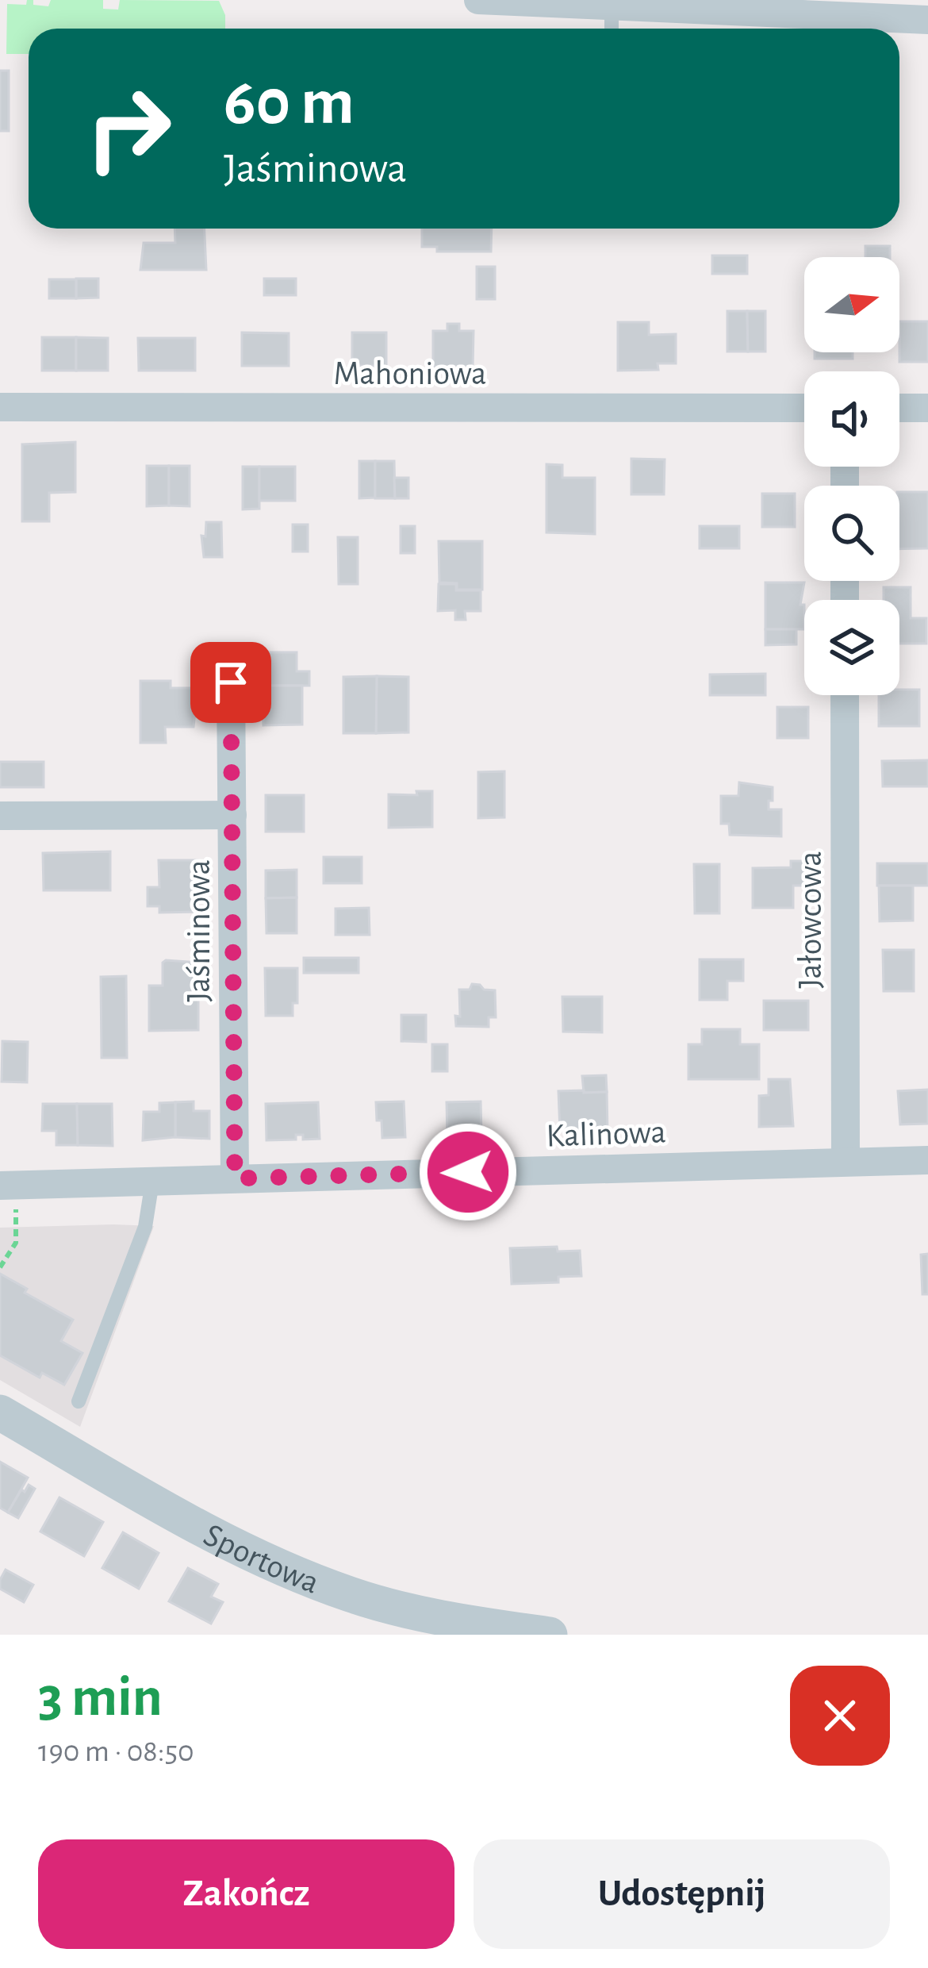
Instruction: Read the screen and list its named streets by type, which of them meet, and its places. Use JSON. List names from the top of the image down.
{
  "streets": {
    "street": [
      "Mahoniowa",
      "Jałowcowa",
      "Jaśminowa",
      "Kalinowa",
      "Sportowa"
    ]
  },
  "crossings": [
    ["Jałowcowa", "Kalinowa"],
    ["Jaśminowa", "Kalinowa"]
  ],
  "north": "right",
  "page": {
    "turn": ["60 m", "Jaśminowa"],
    "heading": ["3 min", "190 m · 08:50"],
    "buttons": ["Zakończ", "Udostępnij"]
  }
}
